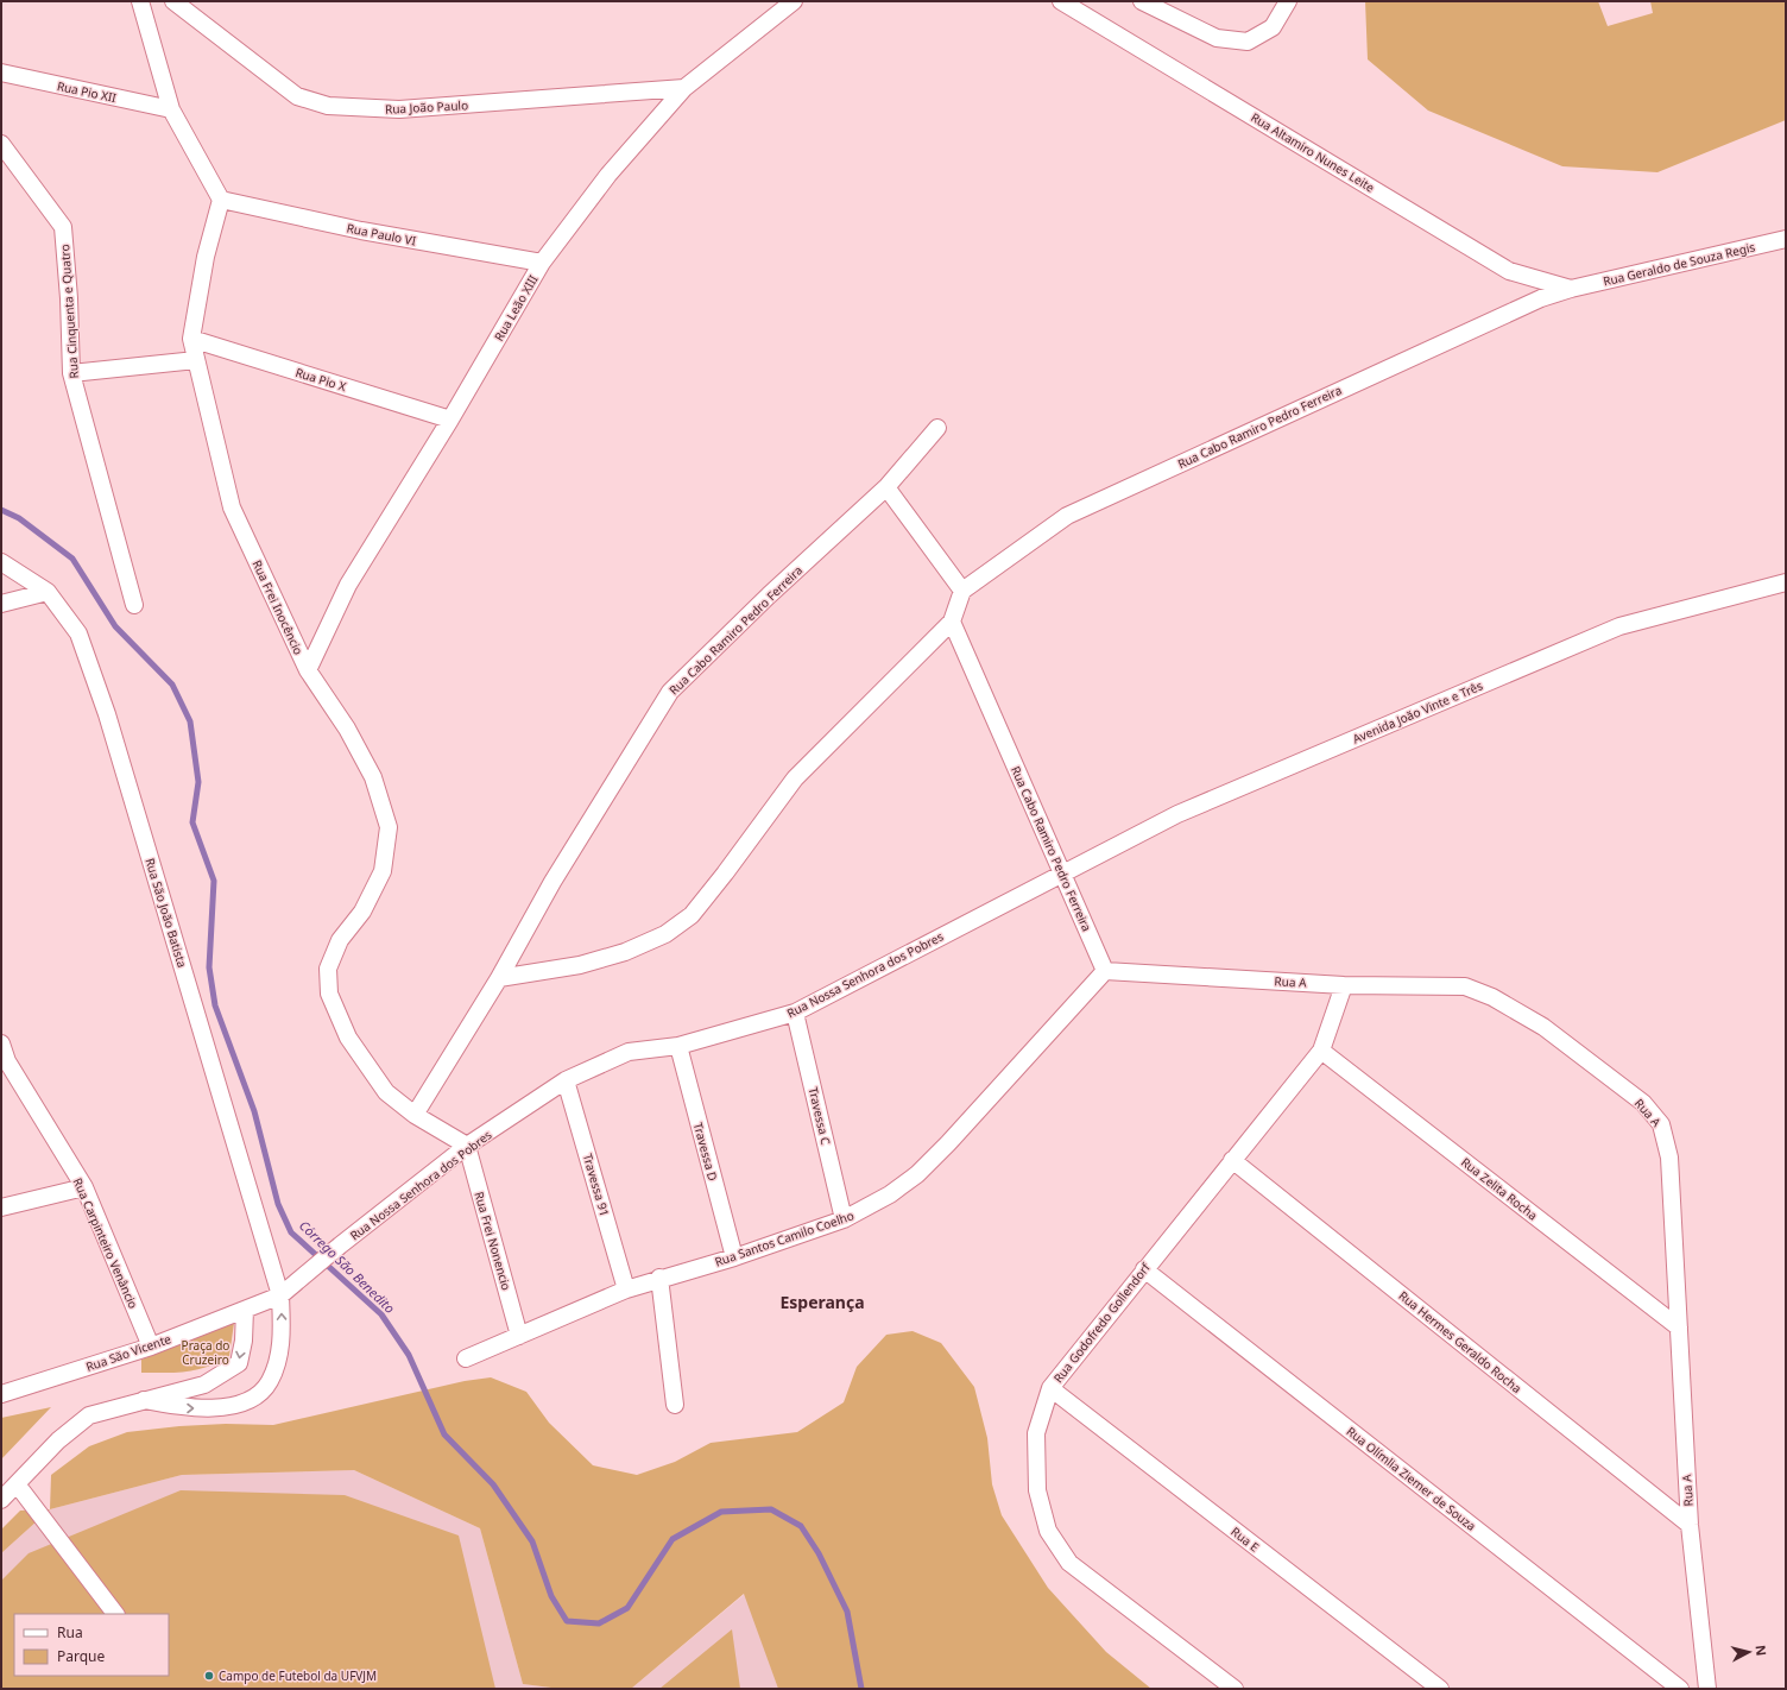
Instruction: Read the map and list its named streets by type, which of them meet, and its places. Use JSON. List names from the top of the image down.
{
  "streets": {
    "street": [
      "Rua Pio XII",
      "Rua João Paulo",
      "Rua Altamiro Nunes Leite",
      "Rua Paulo VI",
      "Rua Geraldo de Souza Regis",
      "Rua Leão XIII",
      "Rua Cinquenta e Quatro",
      "Rua Pio X",
      "Rua Cabo Ramiro Pedro Ferreira",
      "Rua Frei Inocêncio",
      "Avenida João Vinte e Três",
      "Rua São João Batista",
      "Rua Nossa Senhora dos Pobres",
      "Rua A",
      "Travessa C",
      "Travessa D",
      "Travessa 91",
      "Rua Zelita Rocha",
      "Rua Santos Camilo Coelho",
      "Rua Frei Nonencio",
      "Rua Carpinteiro Venâncio",
      "Rua Godofredo Gollendorf",
      "Rua Hermes Geraldo Rocha",
      "Rua São Vicente",
      "Rua Olímlia Ziemer de Souza",
      "Rua E"
    ]
  },
  "crossings": [
    ["Rua João Paulo", "Rua Leão XIII"],
    ["Rua Altamiro Nunes Leite", "Rua Geraldo de Souza Regis"],
    ["Rua Altamiro Nunes Leite", "Rua Cabo Ramiro Pedro Ferreira"],
    ["Rua Paulo VI", "Rua Leão XIII"],
    ["Rua Paulo VI", "Rua Frei Inocêncio"],
    ["Rua Geraldo de Souza Regis", "Rua Cabo Ramiro Pedro Ferreira"],
    ["Rua Leão XIII", "Rua Pio X"],
    ["Rua Leão XIII", "Rua Frei Inocêncio"],
    ["Rua Pio X", "Rua Frei Inocêncio"],
    ["Rua Cabo Ramiro Pedro Ferreira", "Rua Frei Inocêncio"],
    ["Rua Cabo Ramiro Pedro Ferreira", "Avenida João Vinte e Três"],
    ["Rua Cabo Ramiro Pedro Ferreira", "Rua Nossa Senhora dos Pobres"],
    ["Rua Cabo Ramiro Pedro Ferreira", "Rua A"],
    ["Rua Cabo Ramiro Pedro Ferreira", "Rua Santos Camilo Coelho"],
    ["Rua Frei Inocêncio", "Rua Nossa Senhora dos Pobres"],
    ["Rua Frei Inocêncio", "Rua Frei Nonencio"],
    ["Avenida João Vinte e Três", "Rua Nossa Senhora dos Pobres"],
    ["Rua São João Batista", "Rua Nossa Senhora dos Pobres"],
    ["Rua São João Batista", "Rua São Vicente"],
    ["Rua Nossa Senhora dos Pobres", "Travessa C"],
    ["Rua Nossa Senhora dos Pobres", "Travessa D"],
    ["Rua Nossa Senhora dos Pobres", "Travessa 91"],
    ["Rua Nossa Senhora dos Pobres", "Rua Frei Nonencio"],
    ["Rua Nossa Senhora dos Pobres", "Rua São Vicente"],
    ["Rua A", "Rua Zelita Rocha"],
    ["Rua A", "Rua Santos Camilo Coelho"],
    ["Rua A", "Rua Godofredo Gollendorf"],
    ["Rua A", "Rua Hermes Geraldo Rocha"],
    ["Travessa C", "Rua Santos Camilo Coelho"],
    ["Travessa D", "Rua Santos Camilo Coelho"],
    ["Travessa 91", "Rua Santos Camilo Coelho"],
    ["Rua Zelita Rocha", "Rua Godofredo Gollendorf"],
    ["Rua Santos Camilo Coelho", "Rua Frei Nonencio"],
    ["Rua Carpinteiro Venâncio", "Rua São Vicente"],
    ["Rua Godofredo Gollendorf", "Rua Hermes Geraldo Rocha"],
    ["Rua Godofredo Gollendorf", "Rua Olímlia Ziemer de Souza"],
    ["Rua Godofredo Gollendorf", "Rua E"]
  ],
  "districts": ["Esperança"],
  "water": ["Córrego São Benedito"],
  "parks": ["Praça do Cruzeiro"],
  "places": ["Campo de Futebol da UFVJM"],
  "legend": ["Rua", "Parque"],
  "north": "right"
}
